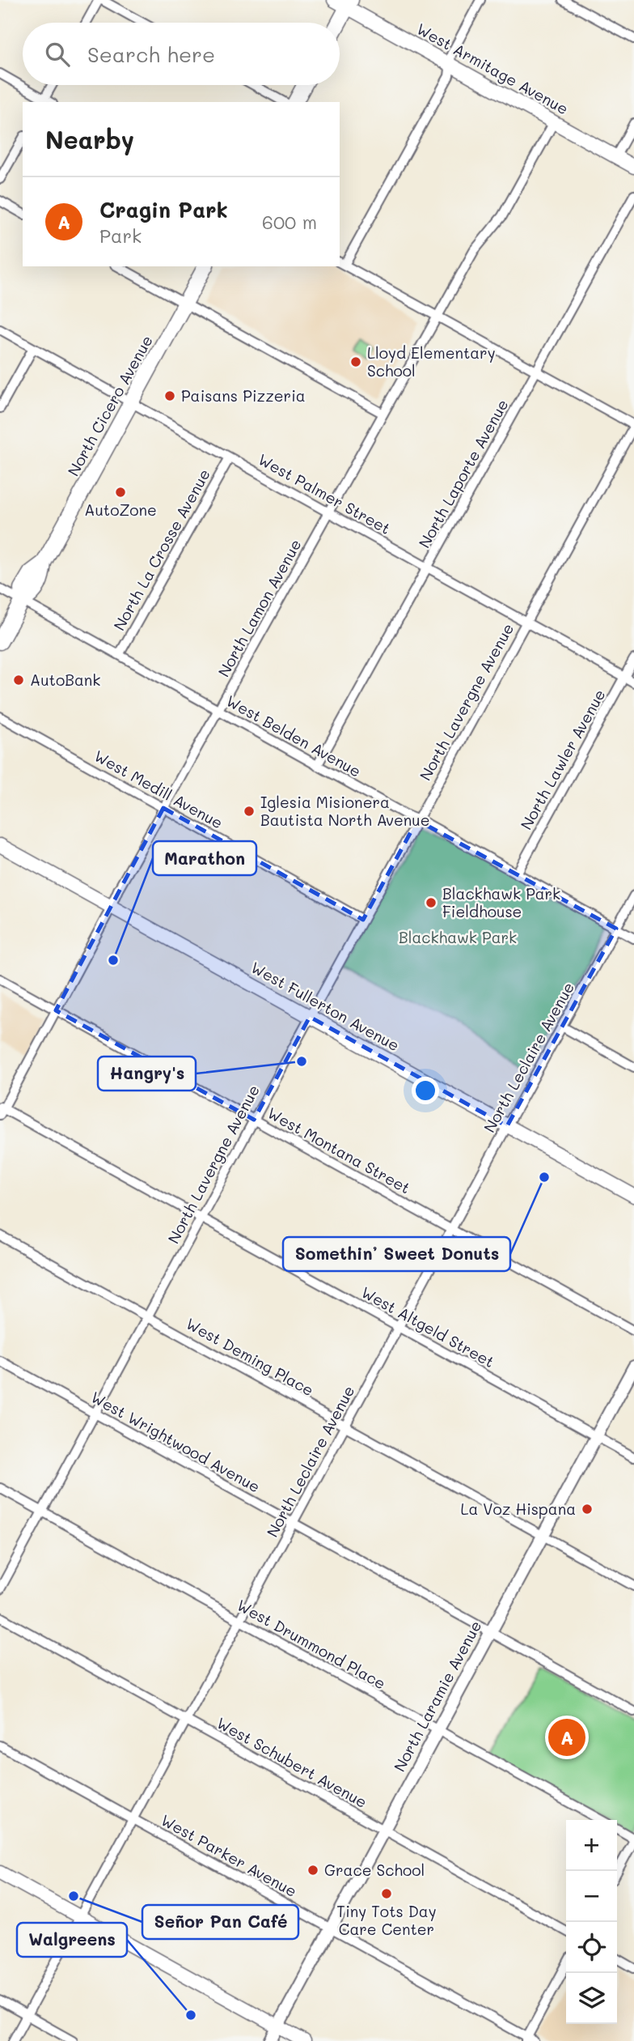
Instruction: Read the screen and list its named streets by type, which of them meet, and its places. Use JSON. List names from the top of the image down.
{
  "streets": {
    "main road": ["West Armitage Avenue", "North Cicero Avenue", "West Fullerton Avenue"],
    "street": [
      "North Laporte Avenue",
      "West Palmer Street",
      "North La Crosse Avenue",
      "North Lamon Avenue",
      "North Lavergne Avenue",
      "West Belden Avenue",
      "North Lawler Avenue",
      "West Medill Avenue",
      "North Leclaire Avenue",
      "West Montana Street",
      "West Altgeld Street",
      "West Deming Place",
      "West Wrightwood Avenue",
      "West Drummond Place",
      "North Laramie Avenue",
      "West Schubert Avenue",
      "West Parker Avenue"
    ]
  },
  "crossings": [
    ["West Armitage Avenue", "North Lamon Avenue"],
    ["North Cicero Avenue", "West Palmer Street"],
    ["North Cicero Avenue", "West Belden Avenue"],
    ["North Laporte Avenue", "West Palmer Street"],
    ["North Laporte Avenue", "West Belden Avenue"],
    ["West Palmer Street", "North La Crosse Avenue"],
    ["West Palmer Street", "North Lamon Avenue"],
    ["West Palmer Street", "North Lavergne Avenue"],
    ["West Palmer Street", "North Lawler Avenue"],
    ["North La Crosse Avenue", "West Belden Avenue"],
    ["North Lamon Avenue", "West Belden Avenue"],
    ["North Lamon Avenue", "West Medill Avenue"],
    ["North Lamon Avenue", "West Fullerton Avenue"],
    ["North Lamon Avenue", "West Montana Street"],
    ["North Lamon Avenue", "West Altgeld Street"],
    ["North Lavergne Avenue", "West Belden Avenue"],
    ["North Lavergne Avenue", "West Medill Avenue"],
    ["North Lavergne Avenue", "West Fullerton Avenue"],
    ["North Lavergne Avenue", "West Montana Street"],
    ["North Lavergne Avenue", "West Altgeld Street"],
    ["North Lavergne Avenue", "West Deming Place"],
    ["North Lavergne Avenue", "West Wrightwood Avenue"],
    ["North Lavergne Avenue", "West Drummond Place"],
    ["West Belden Avenue", "North Lawler Avenue"],
    ["West Belden Avenue", "North Leclaire Avenue"],
    ["West Fullerton Avenue", "North Leclaire Avenue"],
    ["North Leclaire Avenue", "West Montana Street"],
    ["North Leclaire Avenue", "West Altgeld Street"],
    ["North Leclaire Avenue", "West Deming Place"],
    ["North Leclaire Avenue", "West Wrightwood Avenue"],
    ["North Leclaire Avenue", "West Drummond Place"],
    ["North Leclaire Avenue", "West Schubert Avenue"],
    ["North Leclaire Avenue", "West Parker Avenue"],
    ["West Altgeld Street", "North Laramie Avenue"],
    ["West Deming Place", "North Laramie Avenue"],
    ["West Wrightwood Avenue", "North Laramie Avenue"],
    ["West Drummond Place", "North Laramie Avenue"],
    ["North Laramie Avenue", "West Schubert Avenue"],
    ["North Laramie Avenue", "West Parker Avenue"]
  ],
  "parks": ["Blackhawk Park"],
  "places": [
    "Lloyd Elementary School",
    "Paisans Pizzeria",
    "AutoZone",
    "AutoBank",
    "Iglesia Misionera Bautista North Avenue",
    "Blackhawk Park Fieldhouse",
    "Marathon",
    "Hangry's",
    "Somethin’ Sweet Donuts",
    "La Voz Hispana",
    "Grace School",
    "Tiny Tots Day Care Center",
    "Señor Pan Café",
    "Walgreens"
  ],
  "page": {
    "search": "Search here",
    "heading": "Nearby",
    "list": [
      {
        "mark": "A",
        "name": "Cragin Park",
        "note": "Park",
        "value": "600 m"
      }
    ],
    "pins": "A",
    "map_buttons": ["+", "−"]
  }
}
